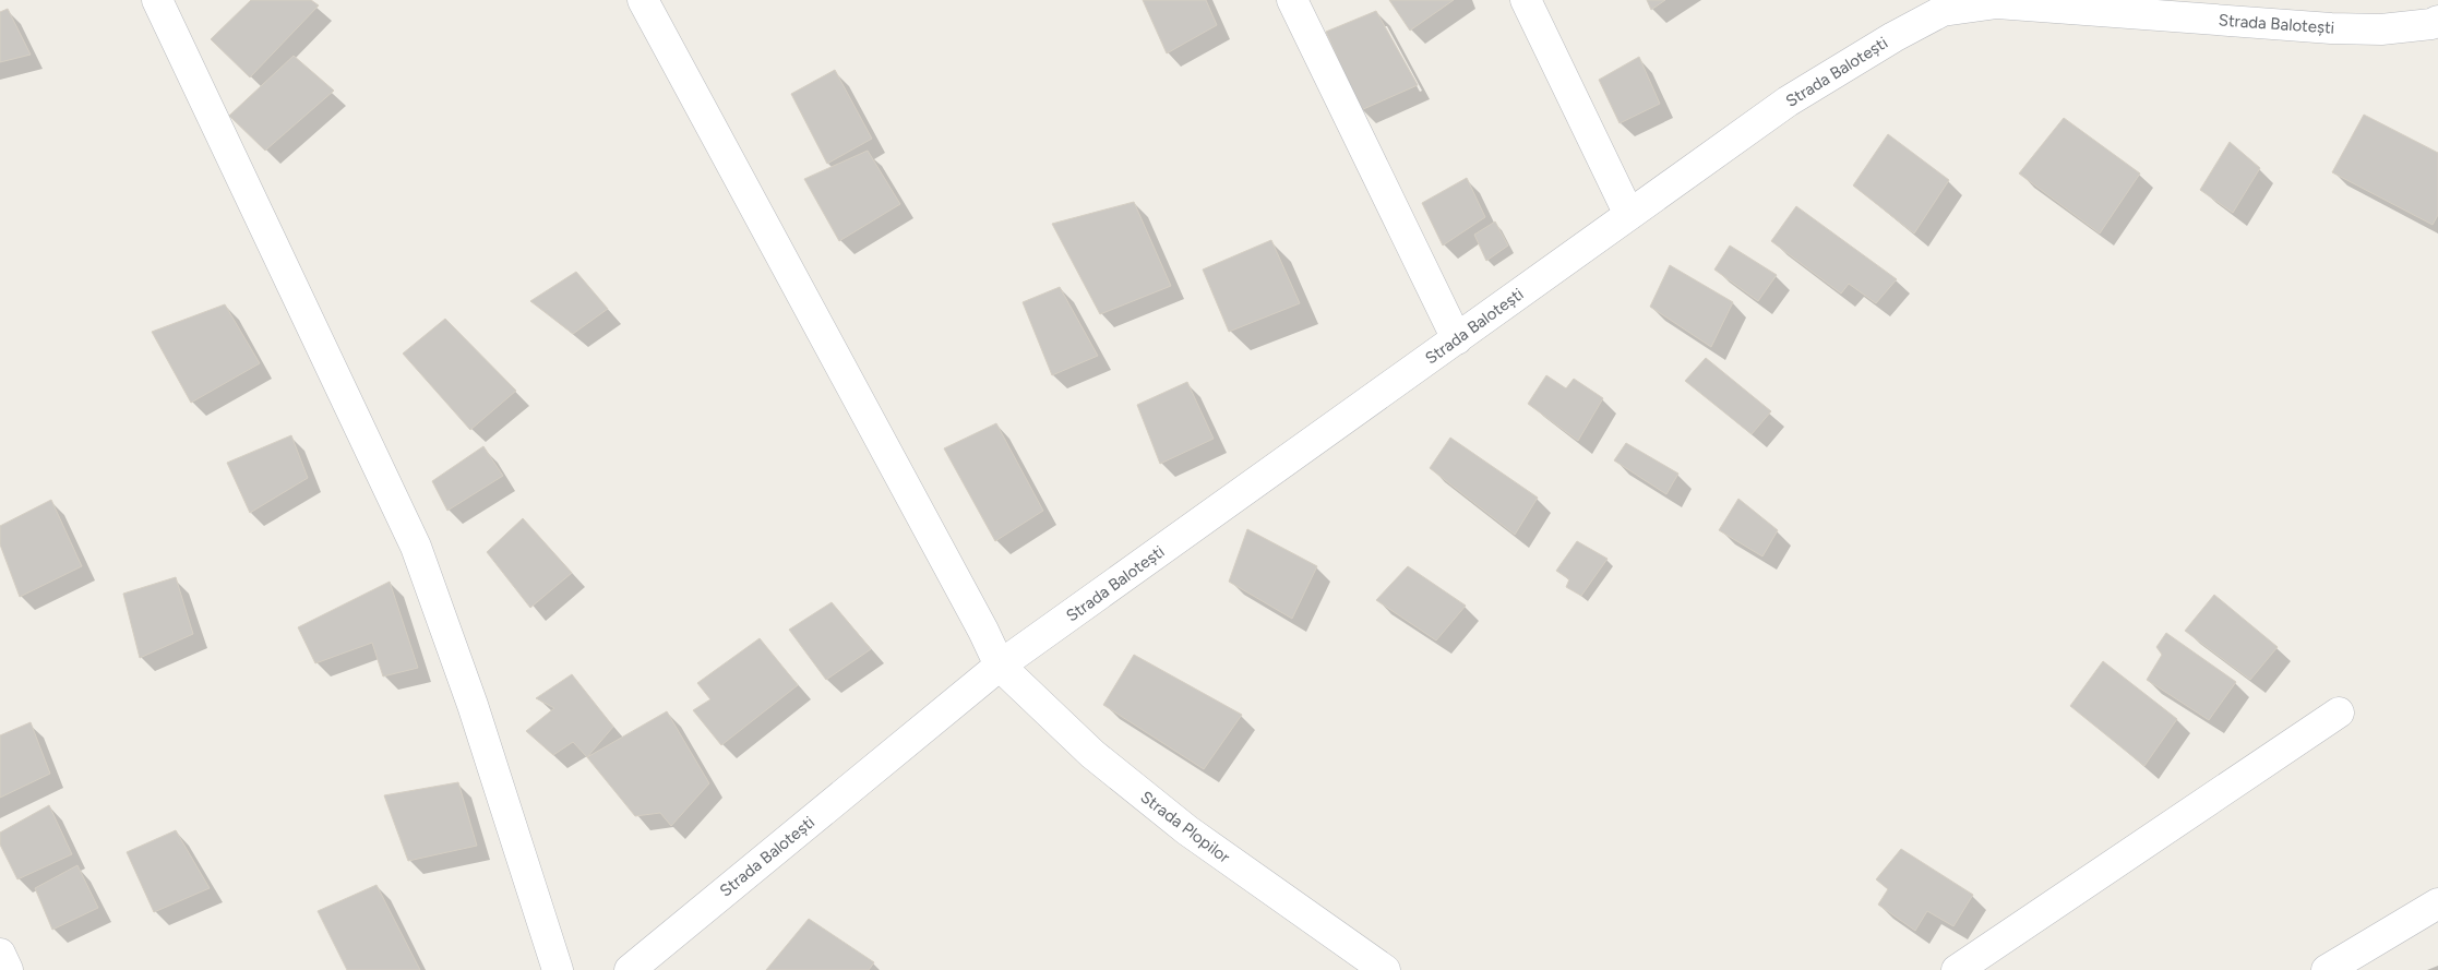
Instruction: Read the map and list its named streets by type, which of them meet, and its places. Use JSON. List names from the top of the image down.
{
  "streets": {
    "street": ["Strada Balotești", "Strada Plopilor"]
  },
  "crossings": [
    ["Strada Balotești", "Strada Plopilor"]
  ]
}
